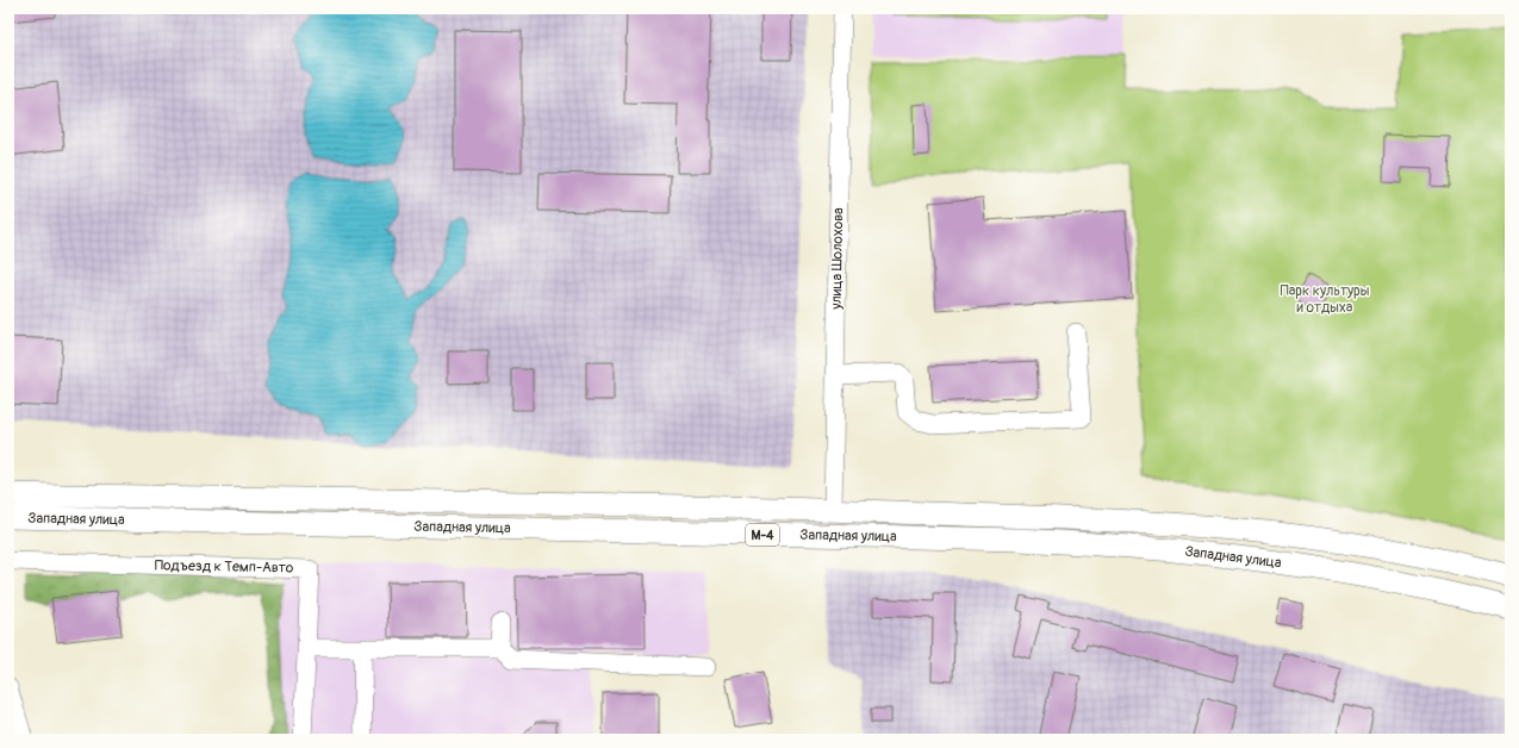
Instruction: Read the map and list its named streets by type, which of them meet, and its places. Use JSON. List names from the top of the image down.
{
  "streets": {
    "main road": ["Западная улица", "М-4"],
    "street": ["улица Шолохова", "Подъезд к Темп-Авто"]
  },
  "crossings": [
    ["улица Шолохова", "Западная улица"]
  ],
  "parks": ["Парк культуры и отдыха"]
}
